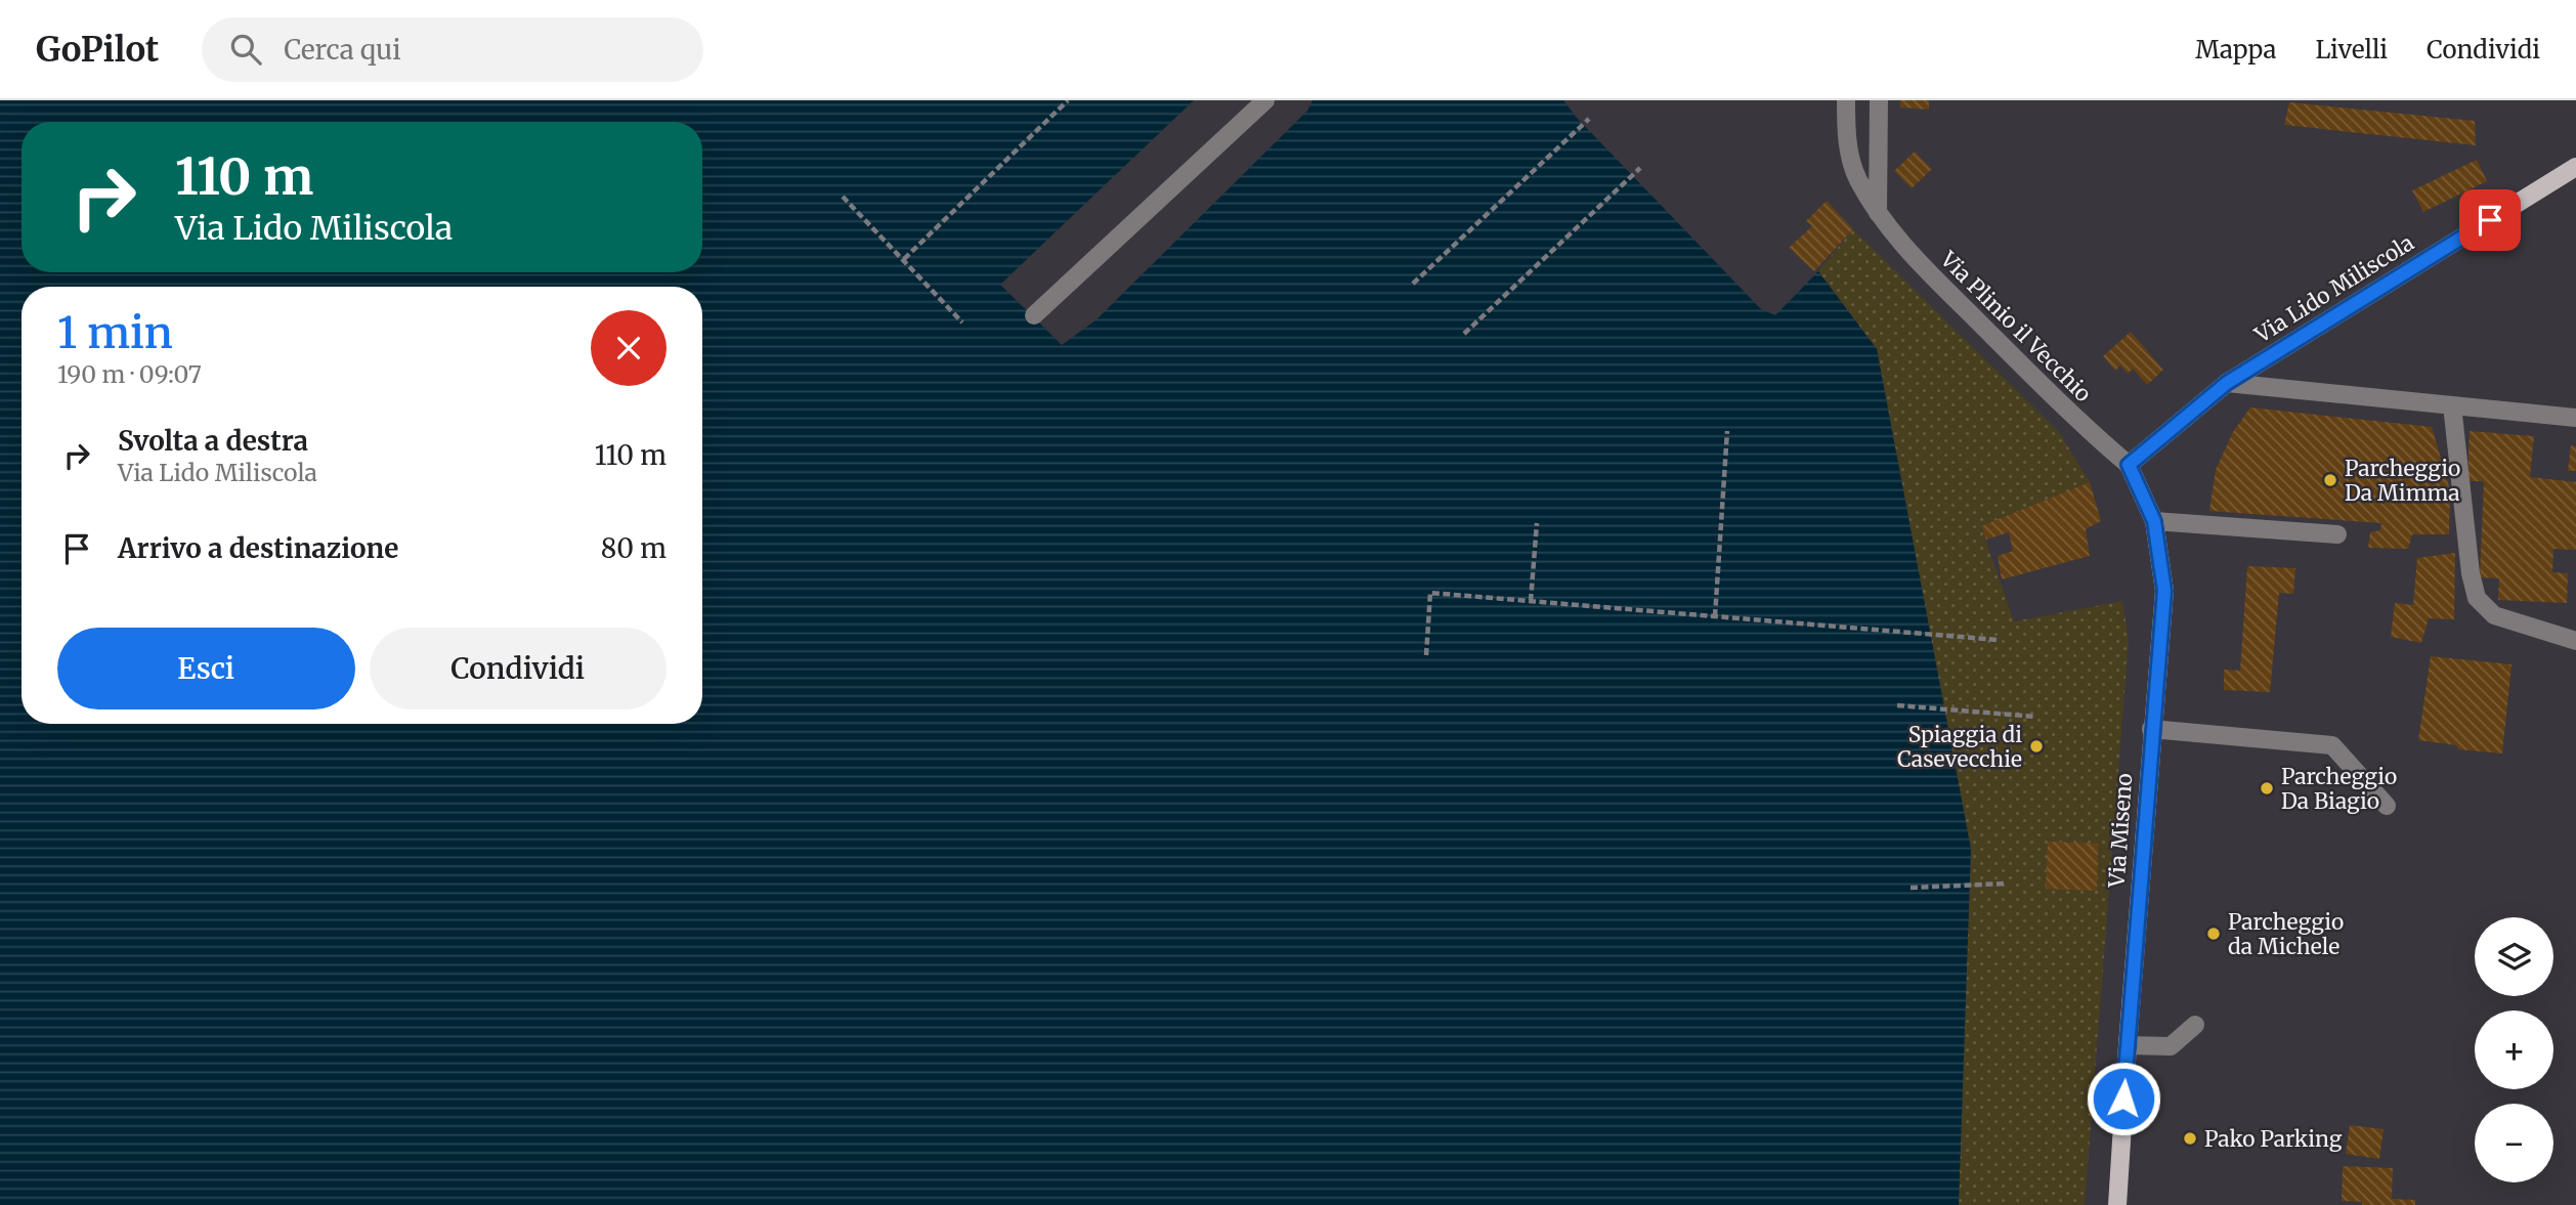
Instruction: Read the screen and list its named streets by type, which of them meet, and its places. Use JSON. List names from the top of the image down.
{
  "streets": {
    "main road": ["Via Lido Miliscola", "Via Miseno"],
    "street": ["Via Plinio il Vecchio"]
  },
  "crossings": [
    ["Via Lido Miliscola", "Via Plinio il Vecchio"],
    ["Via Lido Miliscola", "Via Miseno"],
    ["Via Plinio il Vecchio", "Via Miseno"]
  ],
  "places": [
    "Parcheggio Da Mimma",
    "Spiaggia di Casevecchie",
    "Parcheggio Da Biagio",
    "Parcheggio da Michele",
    "Pako Parking"
  ],
  "page": {
    "header": "GoPilot",
    "search": "Cerca qui",
    "nav": ["Mappa", "Livelli", "Condividi"],
    "turn": ["110 m", "Via Lido Miliscola"],
    "heading": ["1 min", "190 m · 09:07"],
    "list": [
      {
        "name": "Svolta a destra",
        "note": "Via Lido Miliscola",
        "value": "110 m"
      },
      {
        "name": "Arrivo a destinazione",
        "value": "80 m"
      }
    ],
    "buttons": ["Esci", "Condividi"],
    "map_buttons": ["+", "−"]
  }
}
